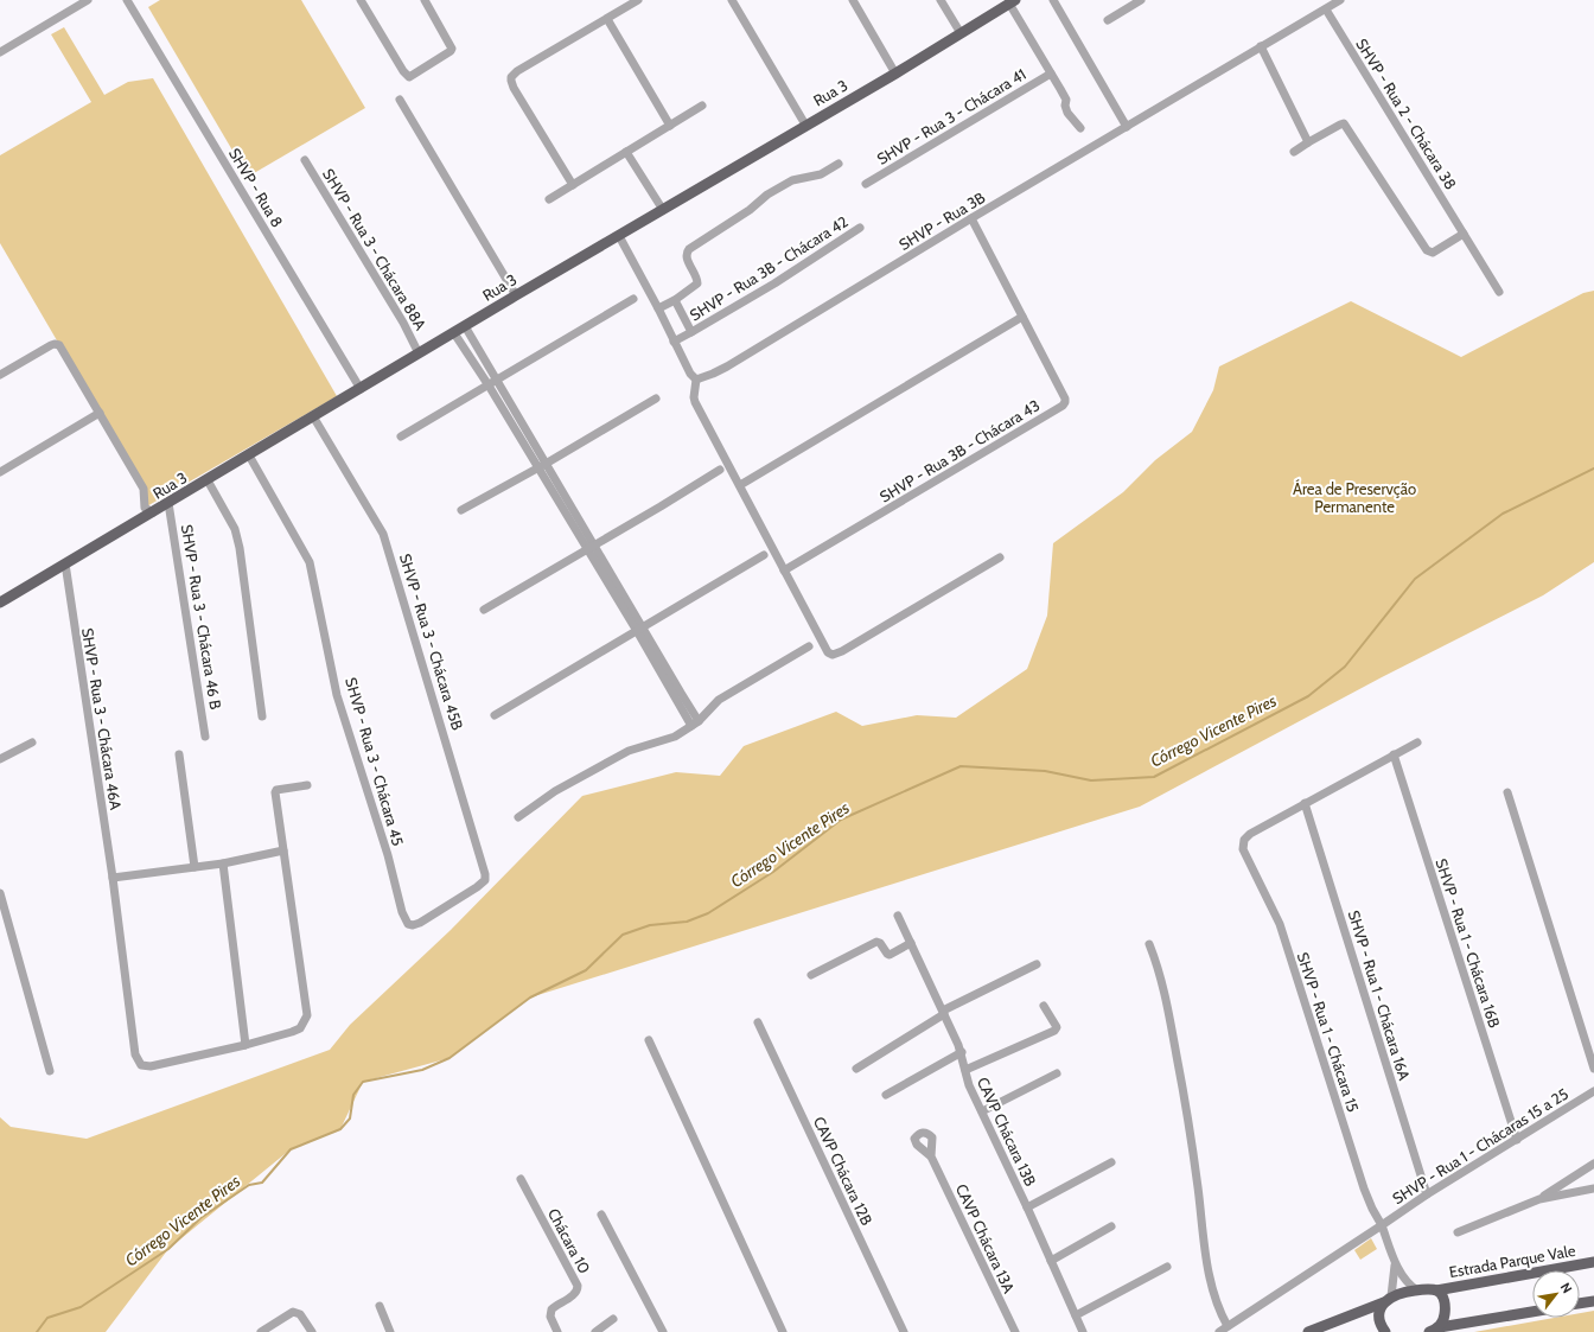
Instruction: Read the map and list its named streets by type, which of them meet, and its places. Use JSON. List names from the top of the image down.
{
  "streets": {
    "main road": ["Rua 3", "Estrada Parque Vale"],
    "street": [
      "SHVP - Rua 2 - Chácara 38",
      "SHVP - Rua 3 - Chácara 41",
      "SHVP - Rua 8",
      "SHVP - Rua 3B",
      "SHVP - Rua 3 - Chácara 88A",
      "SHVP - Rua 3B - Chácara 42",
      "SHVP - Rua 3B - Chácara 43",
      "SHVP - Rua 3 - Chácara 46 B",
      "SHVP - Rua 3 - Chácara 45B",
      "SHVP - Rua 3 - Chácara 46A",
      "SHVP - Rua 3 - Chácara 45",
      "SHVP - Rua 1 - Chácara 16B",
      "SHVP - Rua 1 - Chácara 16A",
      "SHVP - Rua 1 - Chácara 15",
      "CAVP Chácara 13B",
      "SHVP - Rua 1 - Chácaras 15 a 25",
      "CAVP Chácara 12B",
      "CAVP Chácara 13A",
      "Chácara 10"
    ]
  },
  "crossings": [
    ["Rua 3", "SHVP - Rua 3 - Chácara 41"],
    ["Rua 3", "SHVP - Rua 8"],
    ["Rua 3", "SHVP - Rua 3 - Chácara 88A"],
    ["Rua 3", "SHVP - Rua 3 - Chácara 46 B"],
    ["Rua 3", "SHVP - Rua 3 - Chácara 45B"],
    ["Rua 3", "SHVP - Rua 3 - Chácara 46A"],
    ["Rua 3", "SHVP - Rua 3 - Chácara 45"],
    ["SHVP - Rua 2 - Chácara 38", "SHVP - Rua 3B"],
    ["SHVP - Rua 3B", "SHVP - Rua 3B - Chácara 43"],
    ["SHVP - Rua 3 - Chácara 45B", "SHVP - Rua 3 - Chácara 45"],
    ["SHVP - Rua 1 - Chácara 16B", "SHVP - Rua 1 - Chácaras 15 a 25"],
    ["SHVP - Rua 1 - Chácara 16A", "SHVP - Rua 1 - Chácara 15"],
    ["SHVP - Rua 1 - Chácara 16A", "SHVP - Rua 1 - Chácaras 15 a 25"],
    ["SHVP - Rua 1 - Chácara 15", "SHVP - Rua 1 - Chácaras 15 a 25"]
  ],
  "water": ["Córrego Vicente Pires"],
  "parks": ["Área de Preservção Permanente"],
  "north": "top right"
}
